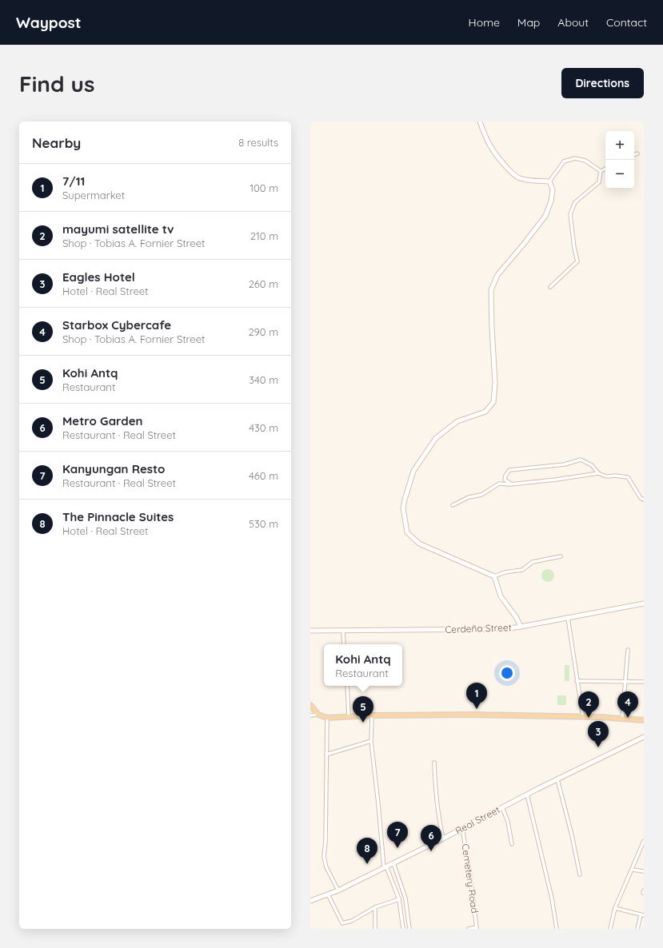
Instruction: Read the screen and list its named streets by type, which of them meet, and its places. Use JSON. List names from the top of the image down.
{
  "streets": {
    "main road": ["Cerdeña Street", "Real Street"],
    "street": ["Cemetery Road"]
  },
  "crossings": [
    ["Real Street", "Cemetery Road"]
  ],
  "page": {
    "header": "Waypost",
    "nav": [
      "Home",
      "Map",
      "About",
      "Contact"
    ],
    "buttons": "Directions",
    "title": "Find us",
    "heading": ["Nearby", "8 results"],
    "map_buttons": ["+", "−"],
    "list": [
      {
        "mark": "1",
        "name": "7/11",
        "note": "Supermarket",
        "value": "100 m"
      },
      {
        "mark": "2",
        "name": "mayumi satellite tv",
        "note": "Shop · Tobias A. Fornier Street",
        "value": "210 m"
      },
      {
        "mark": "3",
        "name": "Eagles Hotel",
        "note": "Hotel · Real Street",
        "value": "260 m"
      },
      {
        "mark": "4",
        "name": "Starbox Cybercafe",
        "note": "Shop · Tobias A. Fornier Street",
        "value": "290 m"
      },
      {
        "mark": "5",
        "name": "Kohi Antq",
        "note": "Restaurant",
        "value": "340 m"
      },
      {
        "mark": "6",
        "name": "Metro Garden",
        "note": "Restaurant · Real Street",
        "value": "430 m"
      },
      {
        "mark": "7",
        "name": "Kanyungan Resto",
        "note": "Restaurant · Real Street",
        "value": "460 m"
      },
      {
        "mark": "8",
        "name": "The Pinnacle Suites",
        "note": "Hotel · Real Street",
        "value": "530 m"
      }
    ],
    "popup": ["Kohi Antq", "Restaurant"],
    "pins": [
      "1",
      "2",
      "4",
      "5",
      "3",
      "7",
      "6",
      "8"
    ]
  }
}
